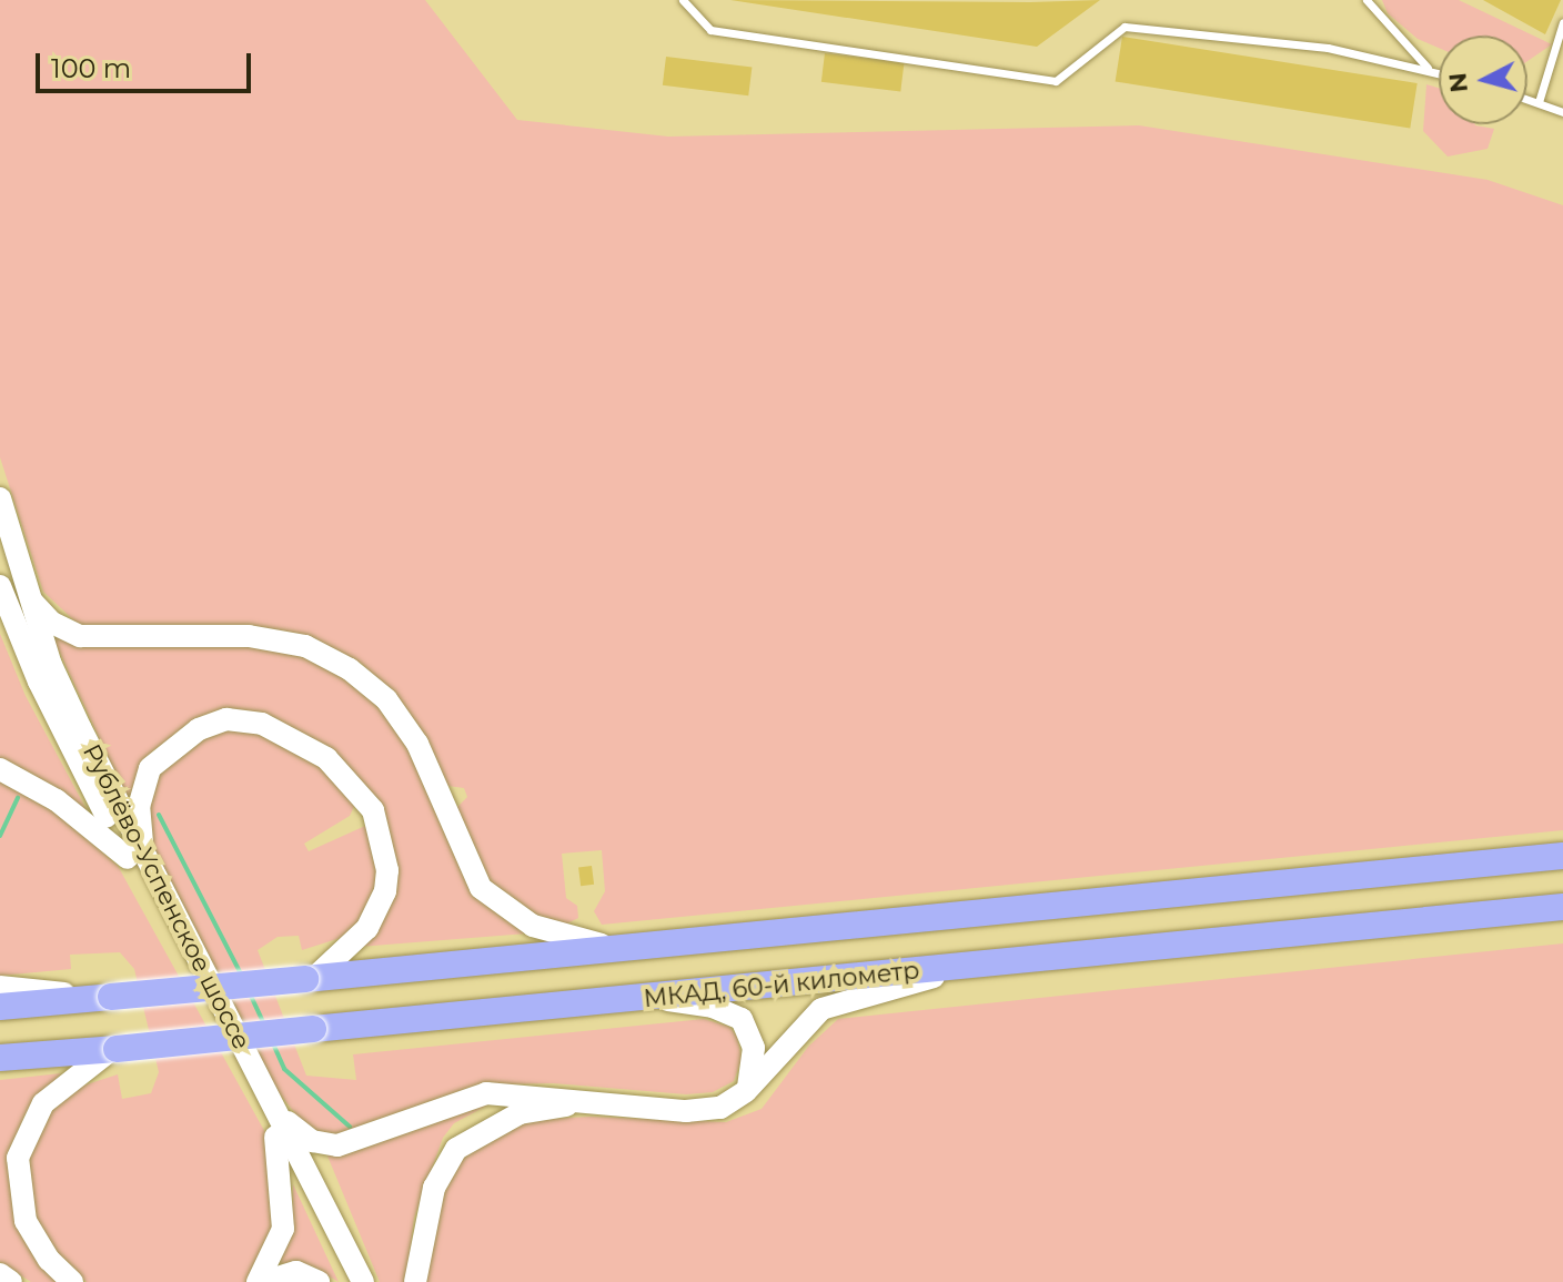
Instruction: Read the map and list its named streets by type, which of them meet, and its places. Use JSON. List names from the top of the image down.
{
  "streets": {
    "highway": ["МКАД, 60-й километр"],
    "main road": ["Рублёво-Успенское шоссе"]
  },
  "scale_bar": "100 m",
  "north": "left"
}
